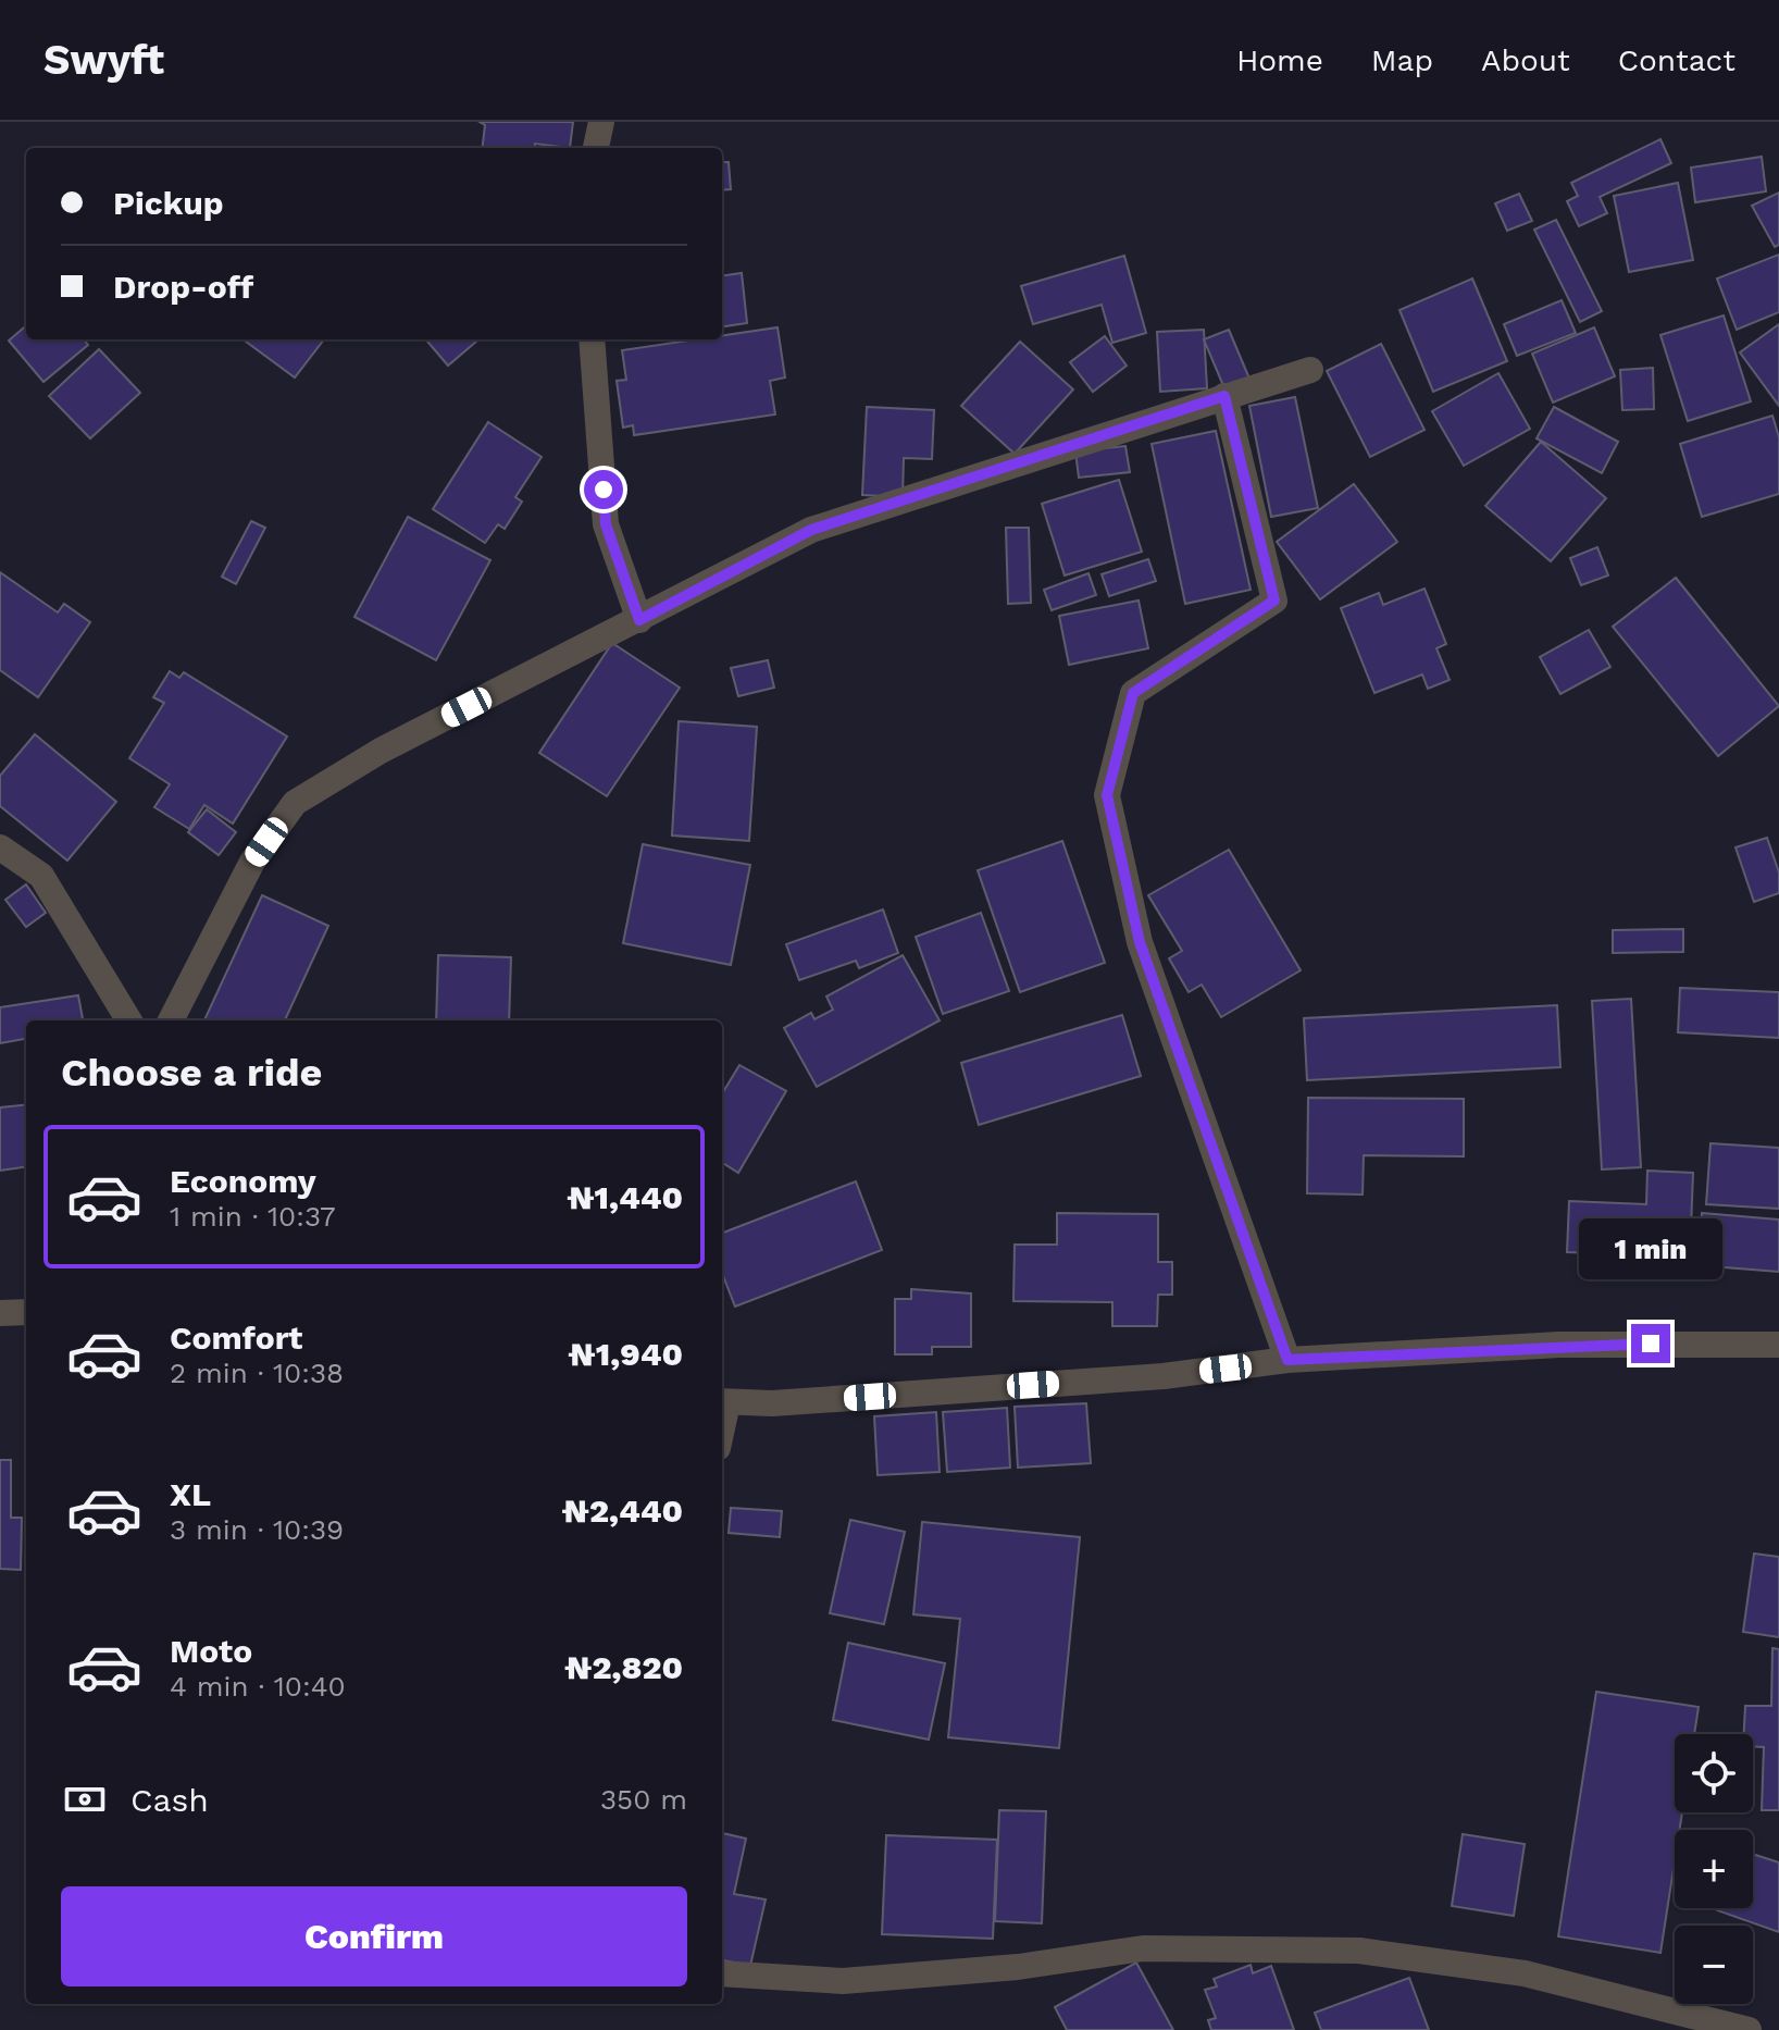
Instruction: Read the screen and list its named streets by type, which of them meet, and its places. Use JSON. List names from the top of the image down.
{
  "page": {
    "header": "Swyft",
    "nav": [
      "Home",
      "Map",
      "About",
      "Contact"
    ],
    "banner": ["Pickup", "Drop-off"],
    "heading": "Choose a ride",
    "list": [
      {
        "name": "Economy",
        "note": "1 min · 10:37",
        "value": "₦1,440"
      },
      {
        "name": "Comfort",
        "note": "2 min · 10:38",
        "value": "₦1,940"
      },
      {
        "name": "XL",
        "note": "3 min · 10:39",
        "value": "₦2,440"
      },
      {
        "name": "Moto",
        "note": "4 min · 10:40",
        "value": "₦2,820"
      }
    ],
    "bubble": "1 min",
    "map_buttons": ["+", "−"],
    "pay": ["Cash", "350 m"],
    "buttons": "Confirm"
  }
}
